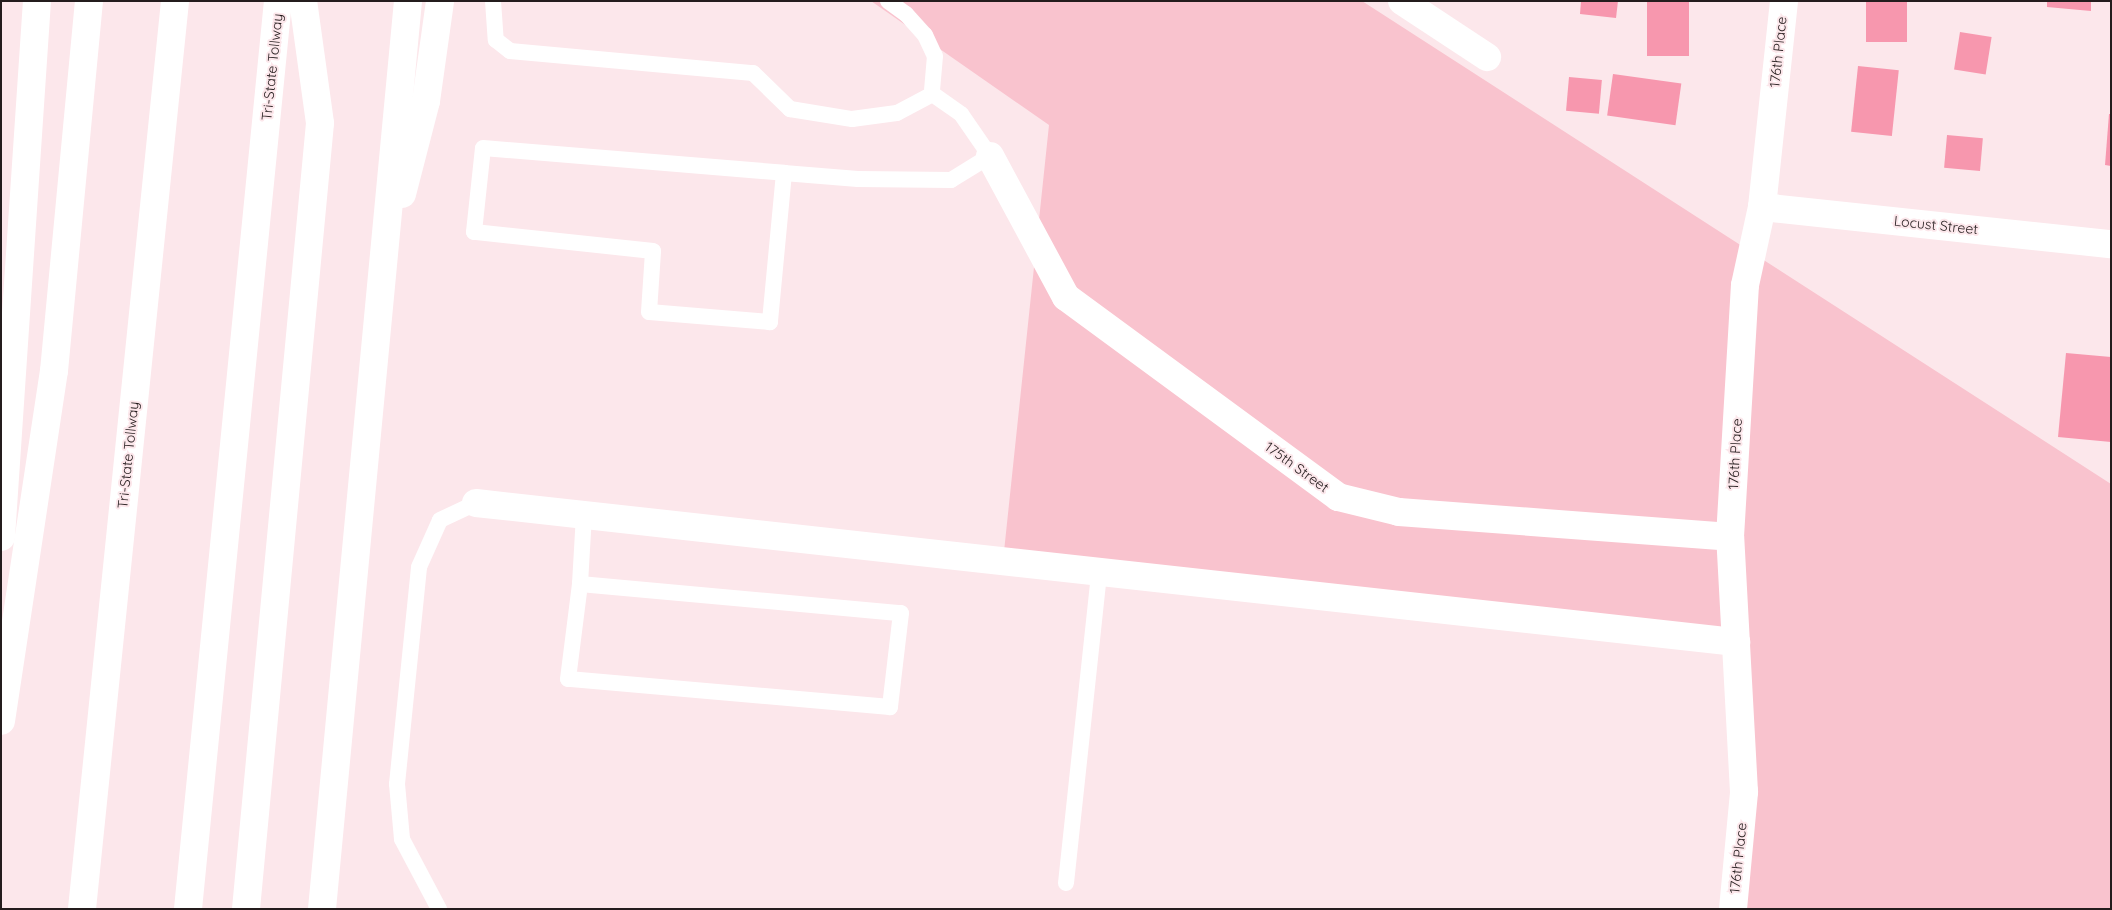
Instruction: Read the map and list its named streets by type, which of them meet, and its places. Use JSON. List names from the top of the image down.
{
  "streets": {
    "main road": [
      "176th Place",
      "Tri-State Tollway",
      "Locust Street",
      "175th Street"
    ]
  },
  "crossings": [
    ["176th Place", "Locust Street"],
    ["176th Place", "175th Street"]
  ]
}
